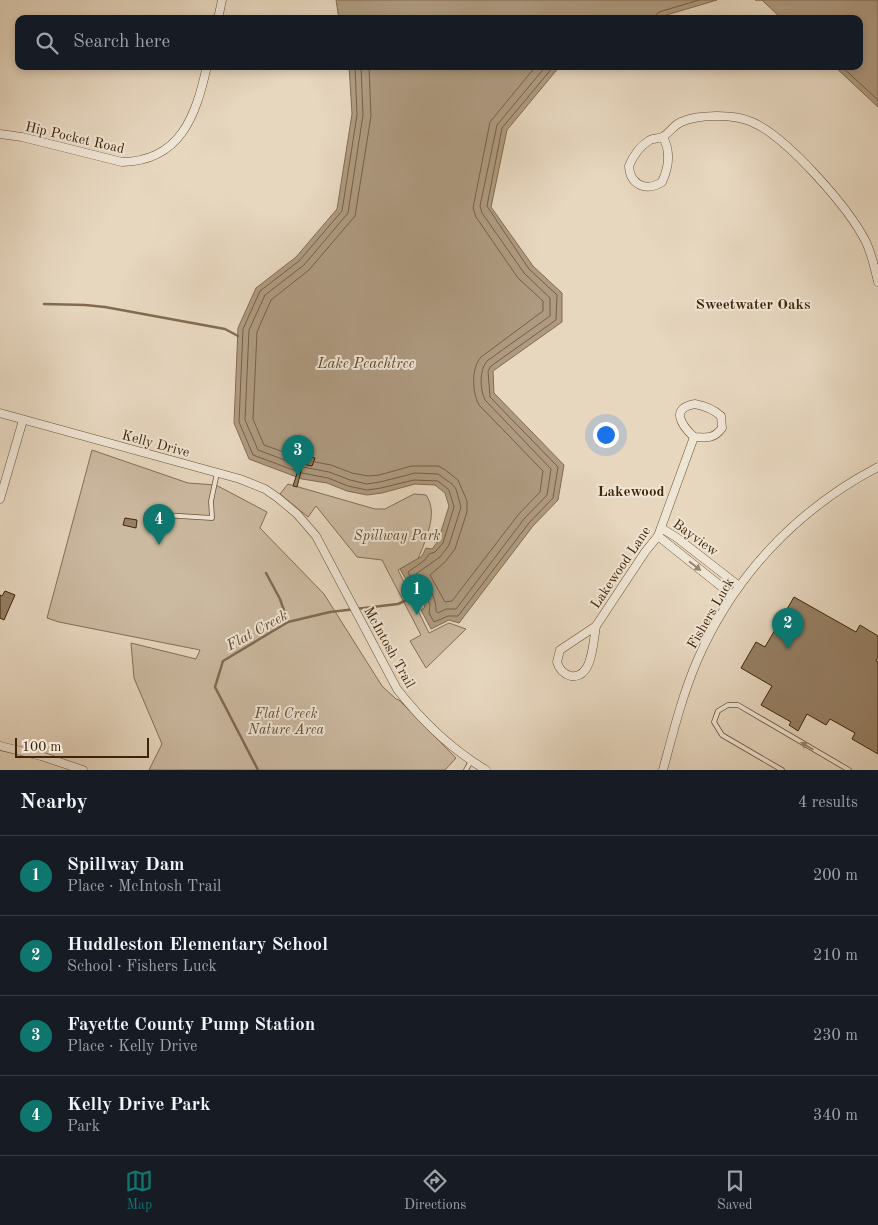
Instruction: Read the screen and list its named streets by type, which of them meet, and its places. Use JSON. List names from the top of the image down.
{
  "streets": {
    "street": [
      "Hip Pocket Road",
      "Kelly Drive",
      "Bayview",
      "Lakewood Lane",
      "Fishers Luck",
      "McIntosh Trail"
    ]
  },
  "crossings": [
    ["Kelly Drive", "McIntosh Trail"],
    ["Bayview", "Lakewood Lane"],
    ["Bayview", "Fishers Luck"]
  ],
  "districts": ["Sweetwater Oaks", "Lakewood"],
  "water": ["Lake Peachtree", "Flat Creek"],
  "parks": ["Spillway Park", "Flat Creek Nature Area"],
  "scale_bar": "100 m",
  "page": {
    "search": "Search here",
    "pins": [
      "3",
      "4",
      "1",
      "2"
    ],
    "scale": "100 m",
    "heading": ["Nearby", "4 results"],
    "list": [
      {
        "mark": "1",
        "name": "Spillway Dam",
        "note": "Place · McIntosh Trail",
        "value": "200 m"
      },
      {
        "mark": "2",
        "name": "Huddleston Elementary School",
        "note": "School · Fishers Luck",
        "value": "210 m"
      },
      {
        "mark": "3",
        "name": "Fayette County Pump Station",
        "note": "Place · Kelly Drive",
        "value": "230 m"
      },
      {
        "mark": "4",
        "name": "Kelly Drive Park",
        "note": "Park",
        "value": "340 m"
      }
    ],
    "nav": ["Map", "Directions", "Saved"]
  }
}
